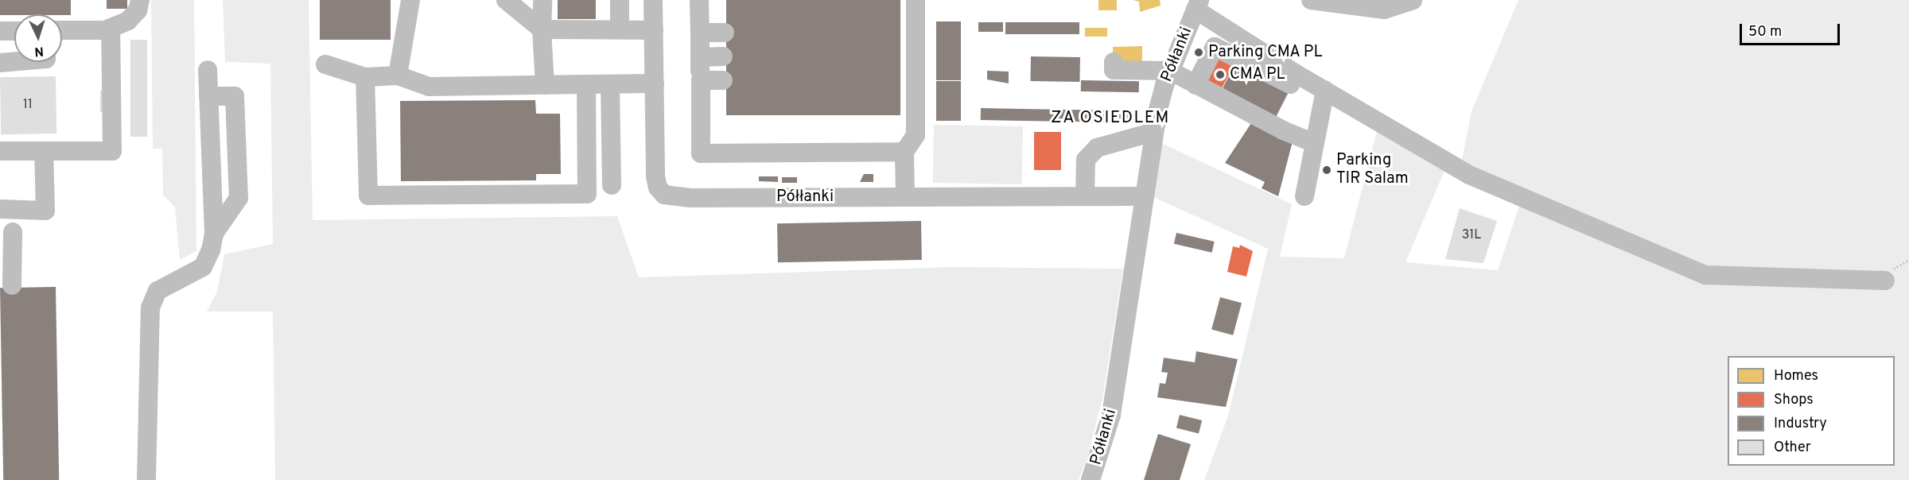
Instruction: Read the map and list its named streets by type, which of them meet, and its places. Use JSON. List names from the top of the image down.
{
  "streets": {
    "street": ["Półłanki"]
  },
  "districts": ["ZA OSIEDLEM"],
  "places": ["Parking CMA PL", "CMA PL", "Parking TIR Salam"],
  "house_numbers": ["11", "31L"],
  "legend": [
    "Homes",
    "Shops",
    "Industry",
    "Other"
  ],
  "scale_bar": "50 m",
  "north": "bottom"
}
